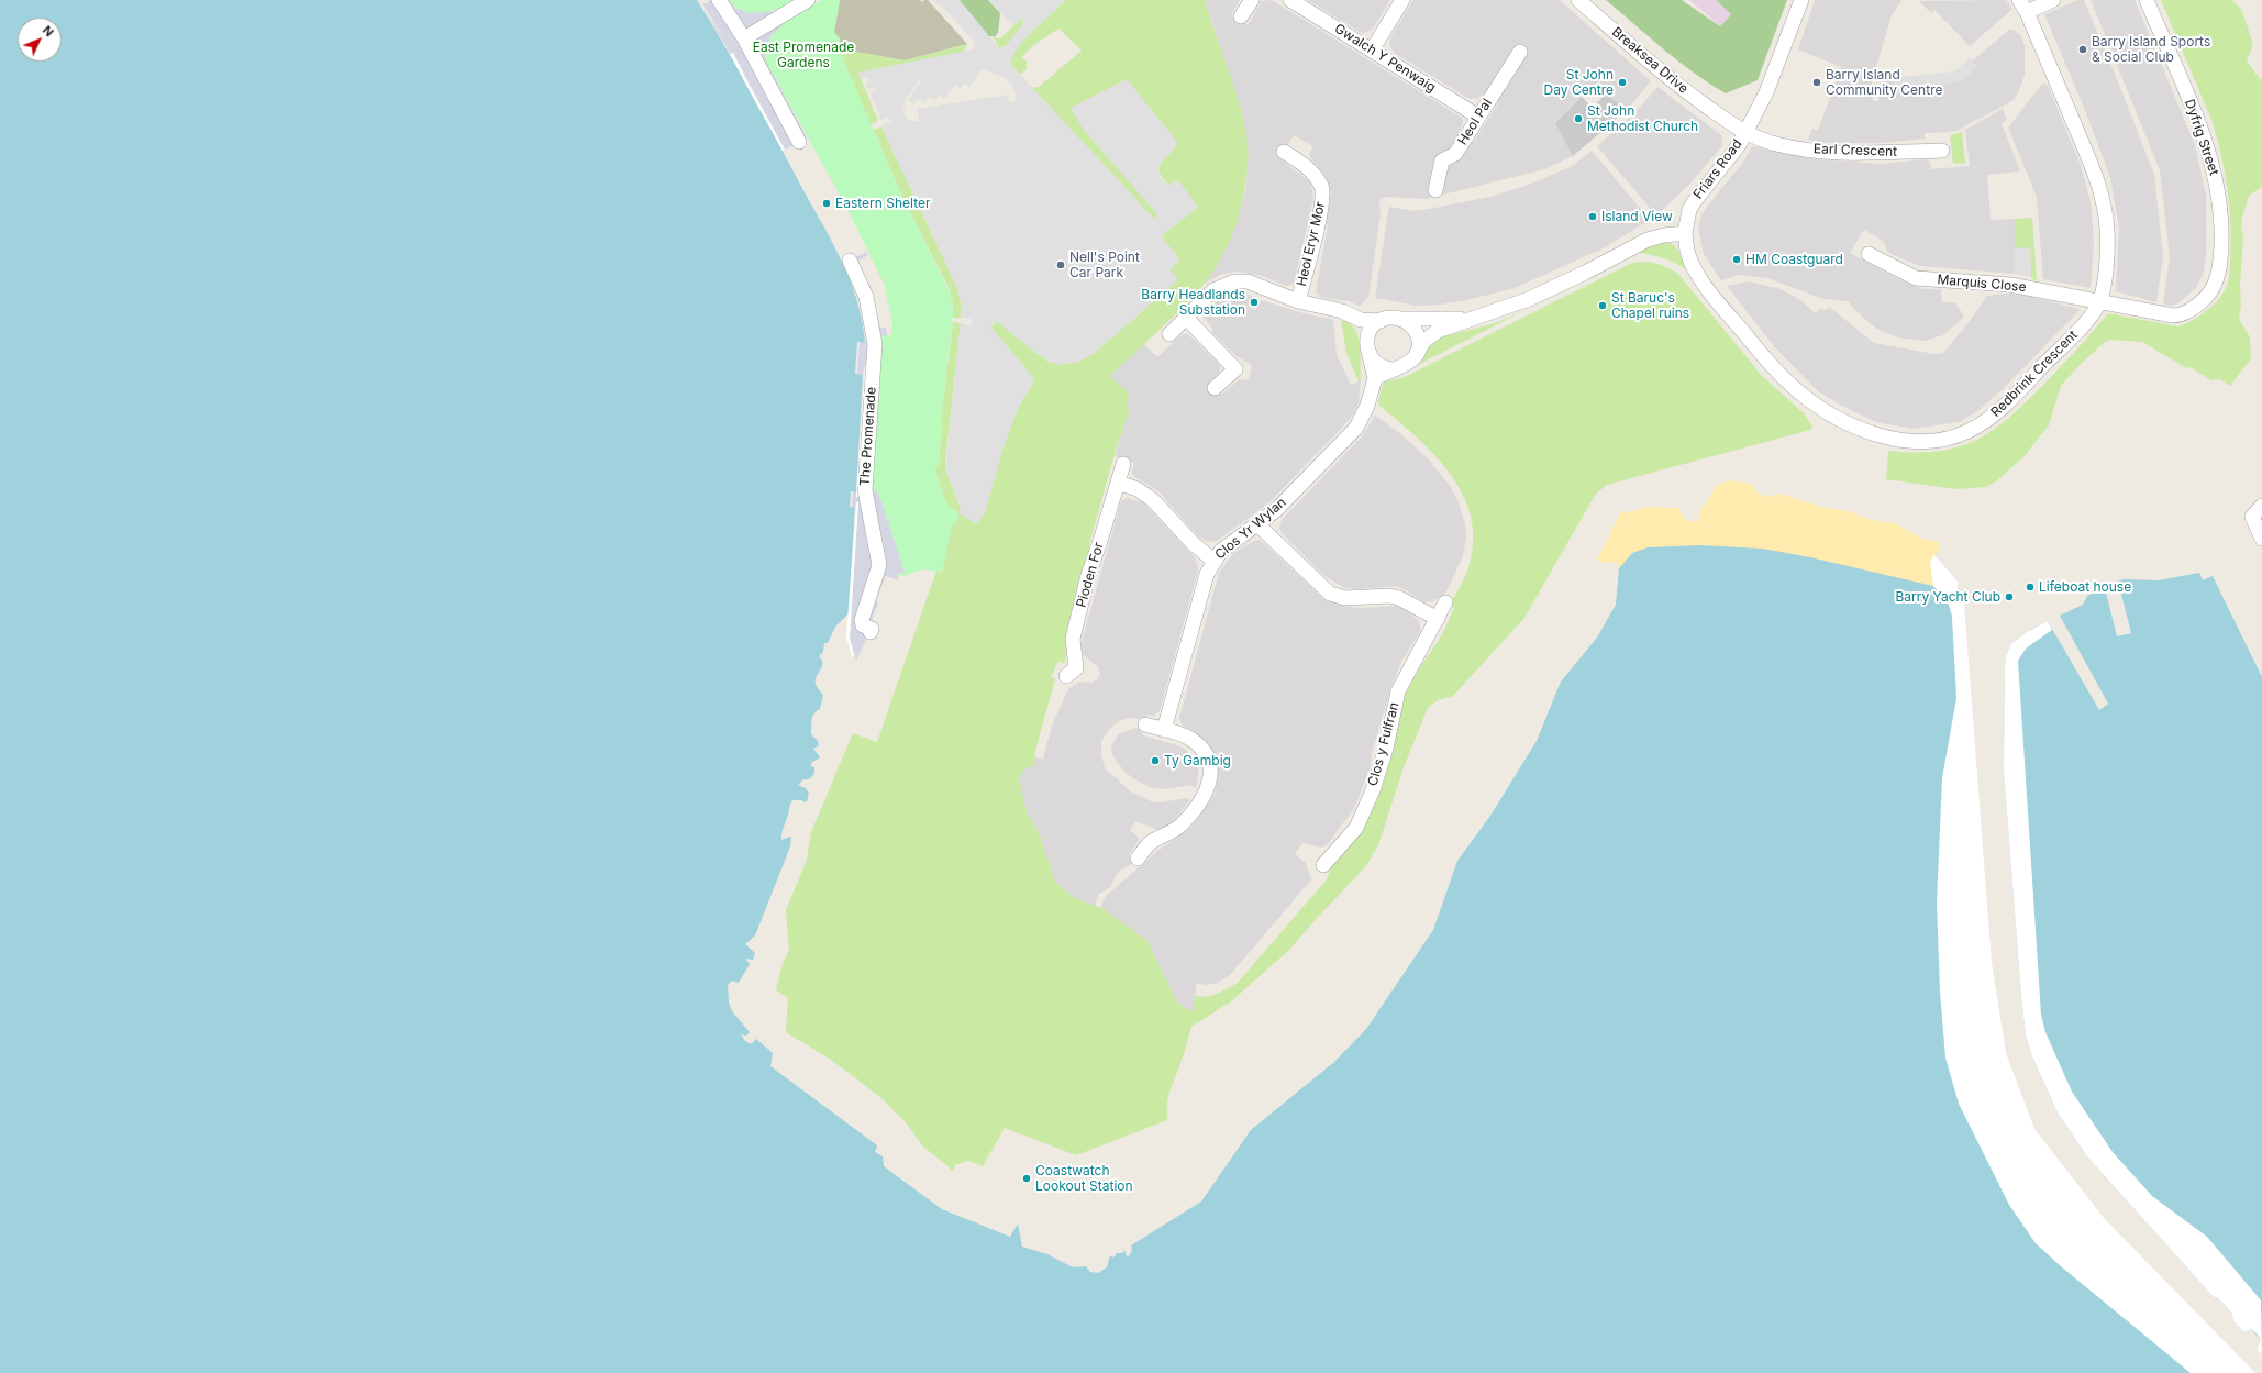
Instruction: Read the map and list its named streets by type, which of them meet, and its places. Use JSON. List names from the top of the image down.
{
  "streets": {
    "street": [
      "Gwalch Y Penwaig",
      "Breaksea Drive",
      "Heol Pal",
      "Dyfrig Street",
      "Earl Crescent",
      "Friars Road",
      "Heol Eryr Mor",
      "Marquis Close",
      "Redbrink Crescent",
      "The Promenade",
      "Clos Yr Wylan",
      "Pioden For",
      "Clos y Fulfran"
    ]
  },
  "crossings": [
    ["Gwalch Y Penwaig", "Heol Pal"],
    ["Breaksea Drive", "Earl Crescent"],
    ["Breaksea Drive", "Friars Road"],
    ["Dyfrig Street", "Marquis Close"],
    ["Dyfrig Street", "Redbrink Crescent"],
    ["Earl Crescent", "Friars Road"],
    ["Friars Road", "Redbrink Crescent"],
    ["Heol Eryr Mor", "Clos Yr Wylan"],
    ["Marquis Close", "Redbrink Crescent"]
  ],
  "parks": ["East Promenade Gardens"],
  "places": [
    "Barry Island Sports & Social Club",
    "St John Day Centre",
    "Barry Island Community Centre",
    "St John Methodist Church",
    "Eastern Shelter",
    "Island View",
    "HM Coastguard",
    "Nell's Point Car Park",
    "Barry Headlands Substation",
    "St Baruc's Chapel ruins",
    "Lifeboat house",
    "Barry Yacht Club",
    "Ty Gambig",
    "Coastwatch Lookout Station"
  ],
  "north": "top right"
}
